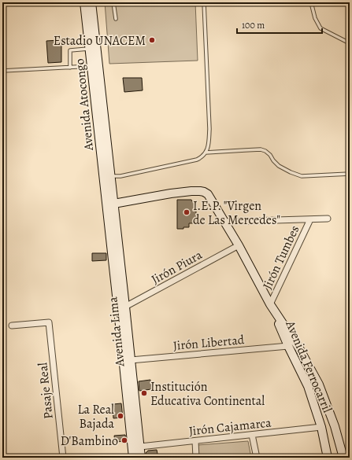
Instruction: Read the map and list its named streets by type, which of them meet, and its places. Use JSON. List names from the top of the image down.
{
  "streets": {
    "main road": ["Avenida Atocongo", "Avenida Lima", "Avenida Ferrocarril"],
    "street": [
      "Jirón Tumbes",
      "Jirón Piura",
      "Jirón Libertad",
      "Pasaje Real",
      "Jirón Cajamarca"
    ]
  },
  "crossings": [
    ["Avenida Atocongo", "Avenida Lima"],
    ["Avenida Atocongo", "Avenida Ferrocarril"],
    ["Jirón Tumbes", "Avenida Ferrocarril"],
    ["Jirón Piura", "Avenida Lima"],
    ["Jirón Piura", "Avenida Ferrocarril"],
    ["Avenida Lima", "Jirón Libertad"],
    ["Avenida Lima", "Avenida Ferrocarril"],
    ["Avenida Lima", "Jirón Cajamarca"],
    ["Jirón Libertad", "Avenida Ferrocarril"],
    ["Avenida Ferrocarril", "Jirón Cajamarca"]
  ],
  "places": [
    "Estadio UNACEM",
    "I.E.P. \"Virgen de Las Mercedes\"",
    "Institución Educativa Continental",
    "La Real Bajada",
    "D'Bambino"
  ],
  "scale_bar": "100 m"
}
